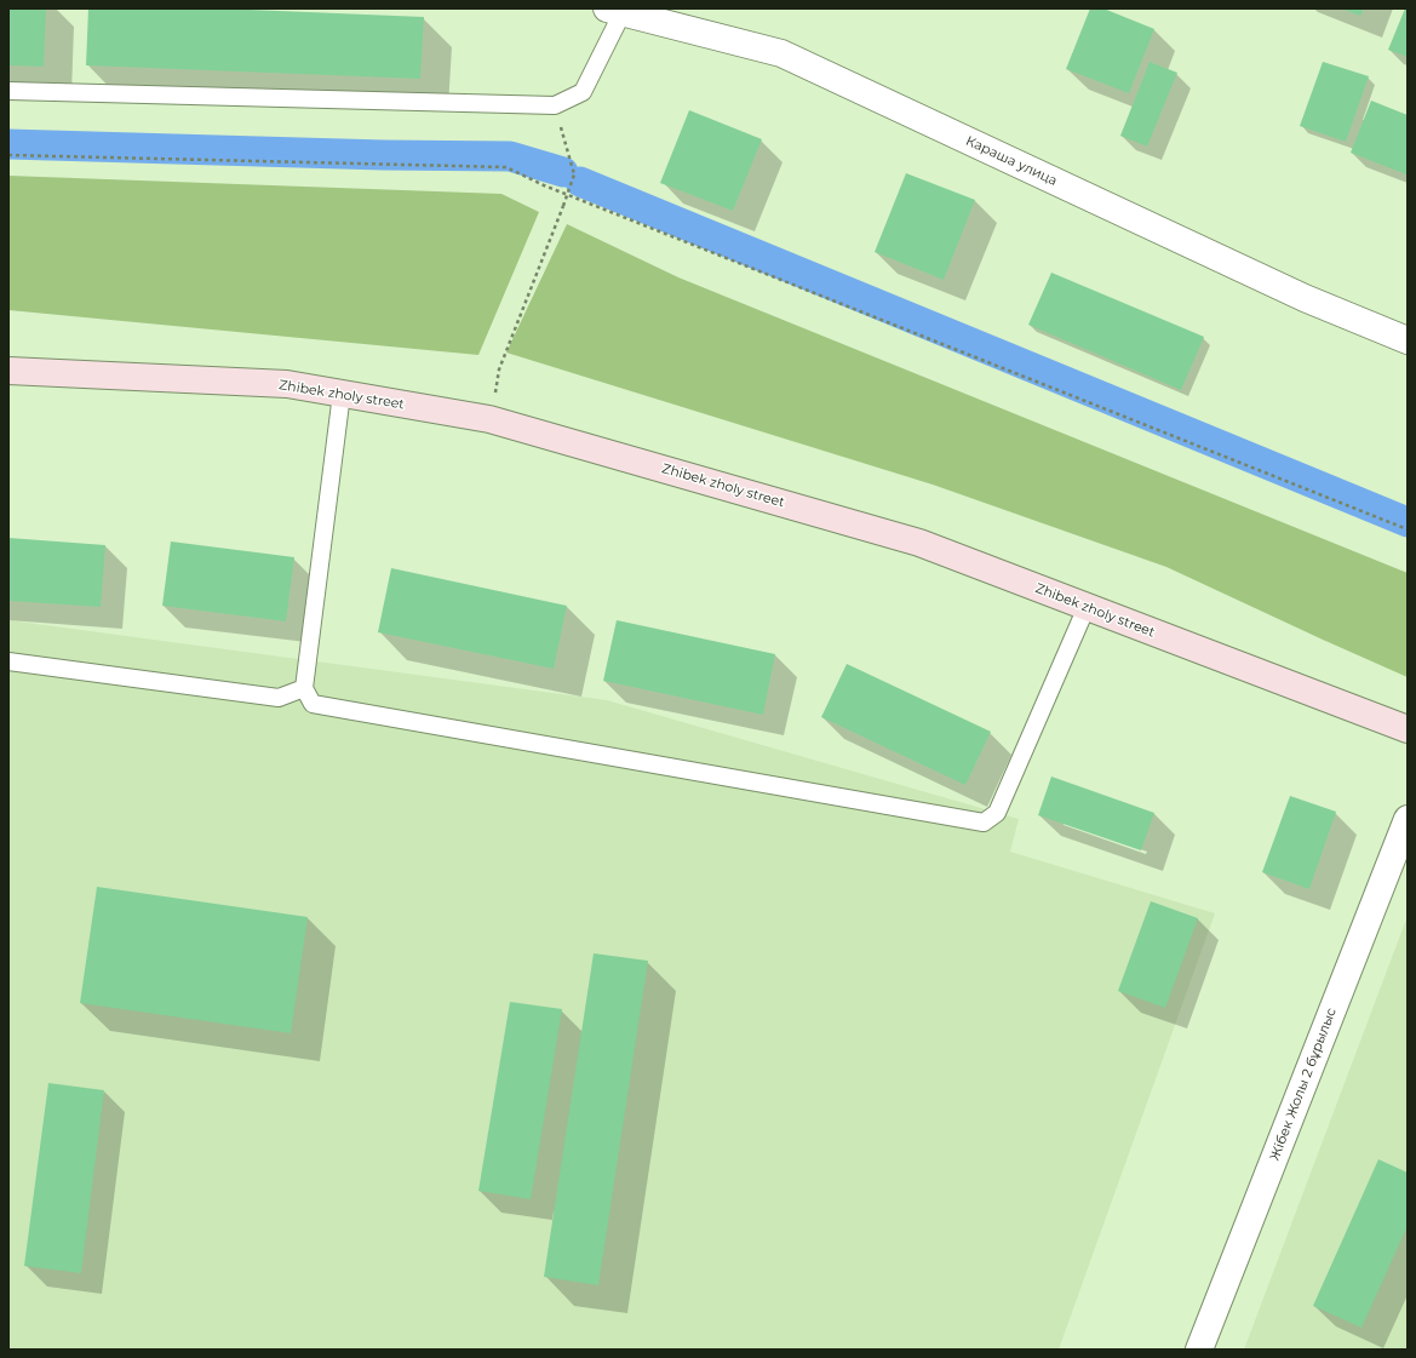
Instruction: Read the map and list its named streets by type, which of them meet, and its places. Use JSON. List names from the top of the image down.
{
  "streets": {
    "main road": ["Zhibek zholy street"],
    "street": ["Караша улица", "Жібек Жолы 2 бұрылыс"]
  }
}
